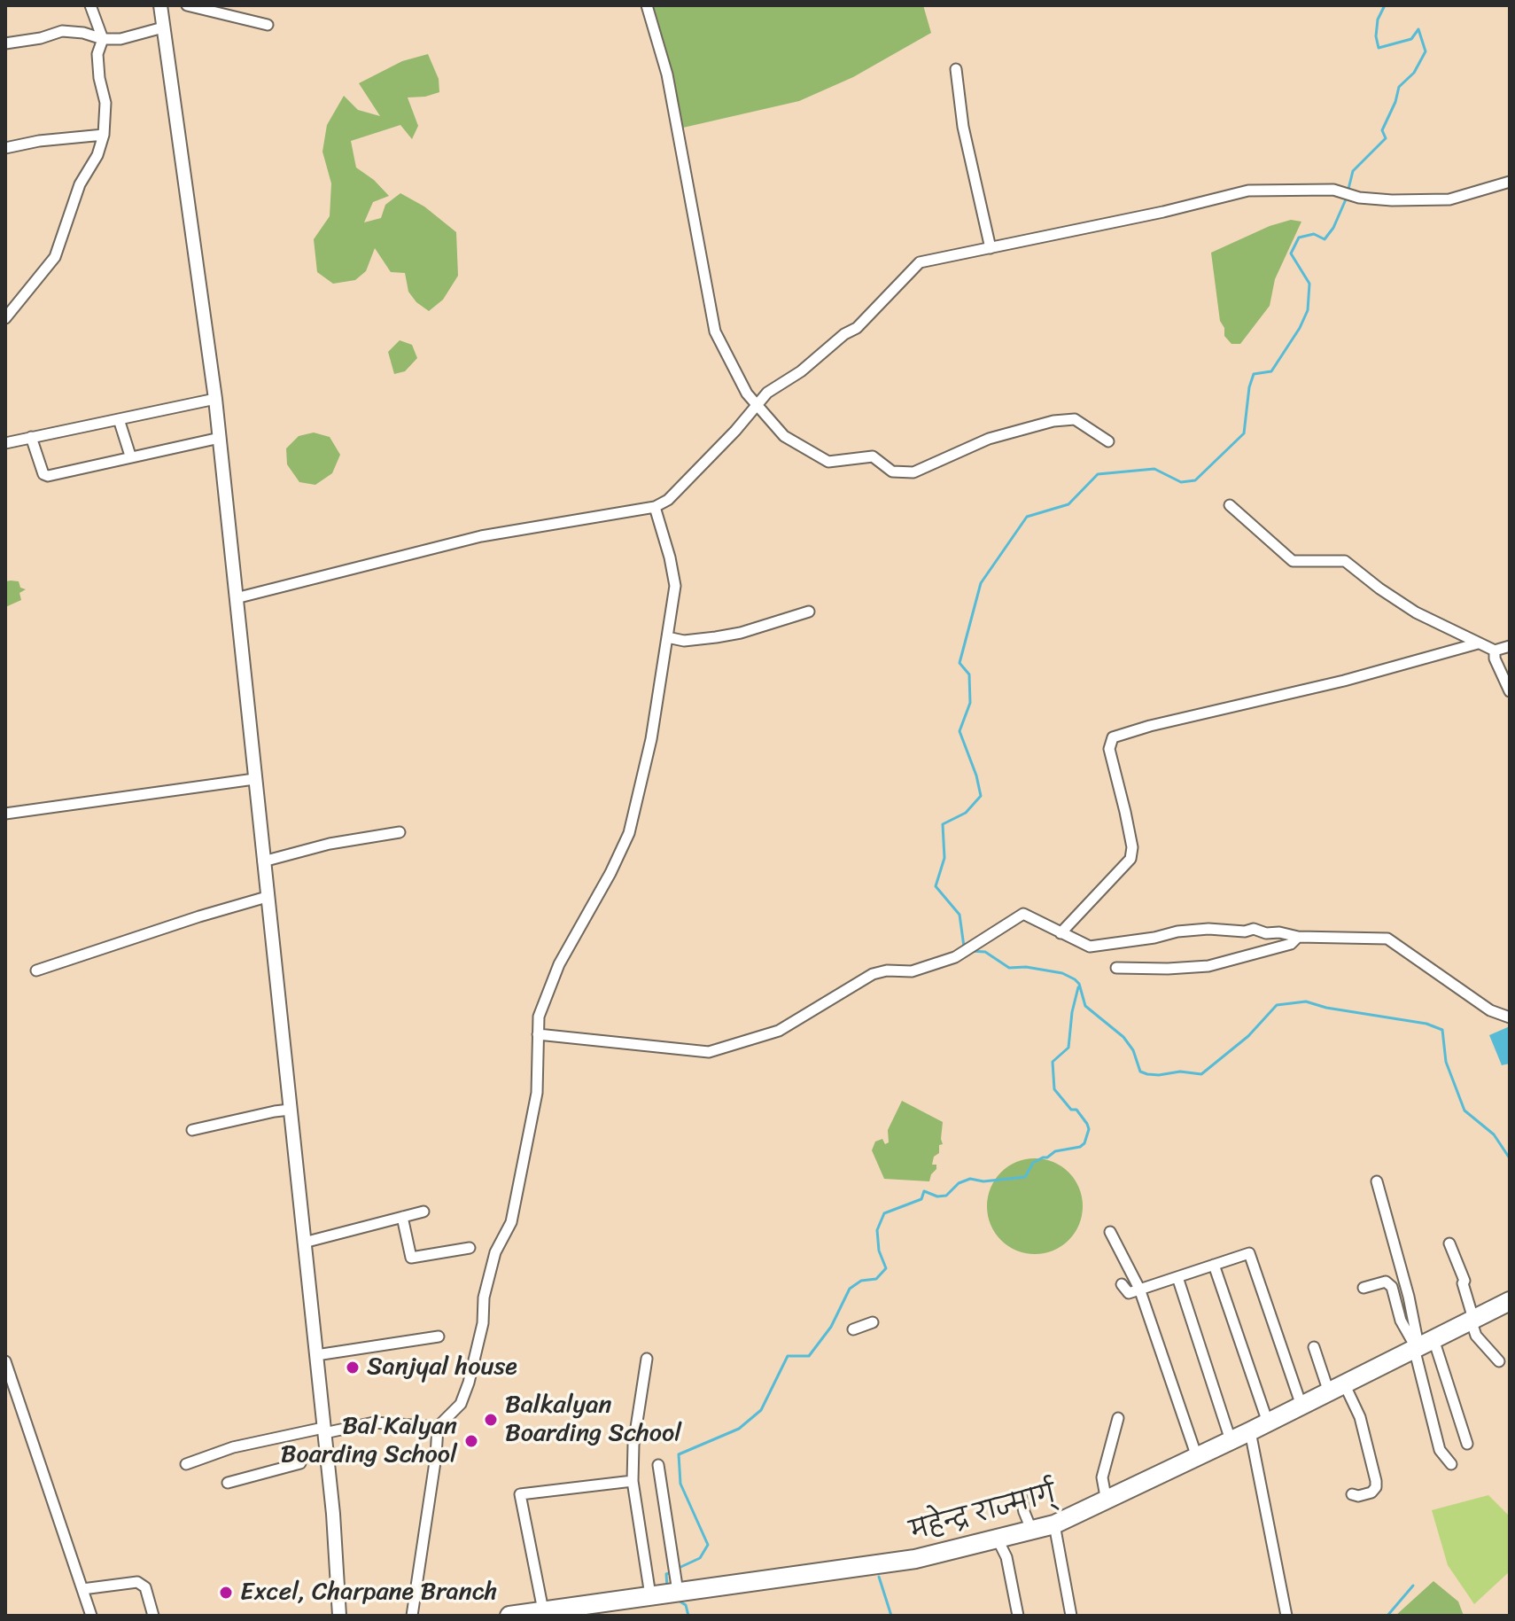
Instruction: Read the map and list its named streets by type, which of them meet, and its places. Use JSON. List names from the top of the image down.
{
  "streets": {
    "highway": ["महेन्द्र राज्मार्ग्"]
  },
  "places": [
    "Sanjyal house",
    "Balkalyan Boarding School",
    "Bal Kalyan Boarding School",
    "Excel, Charpane Branch"
  ]
}
